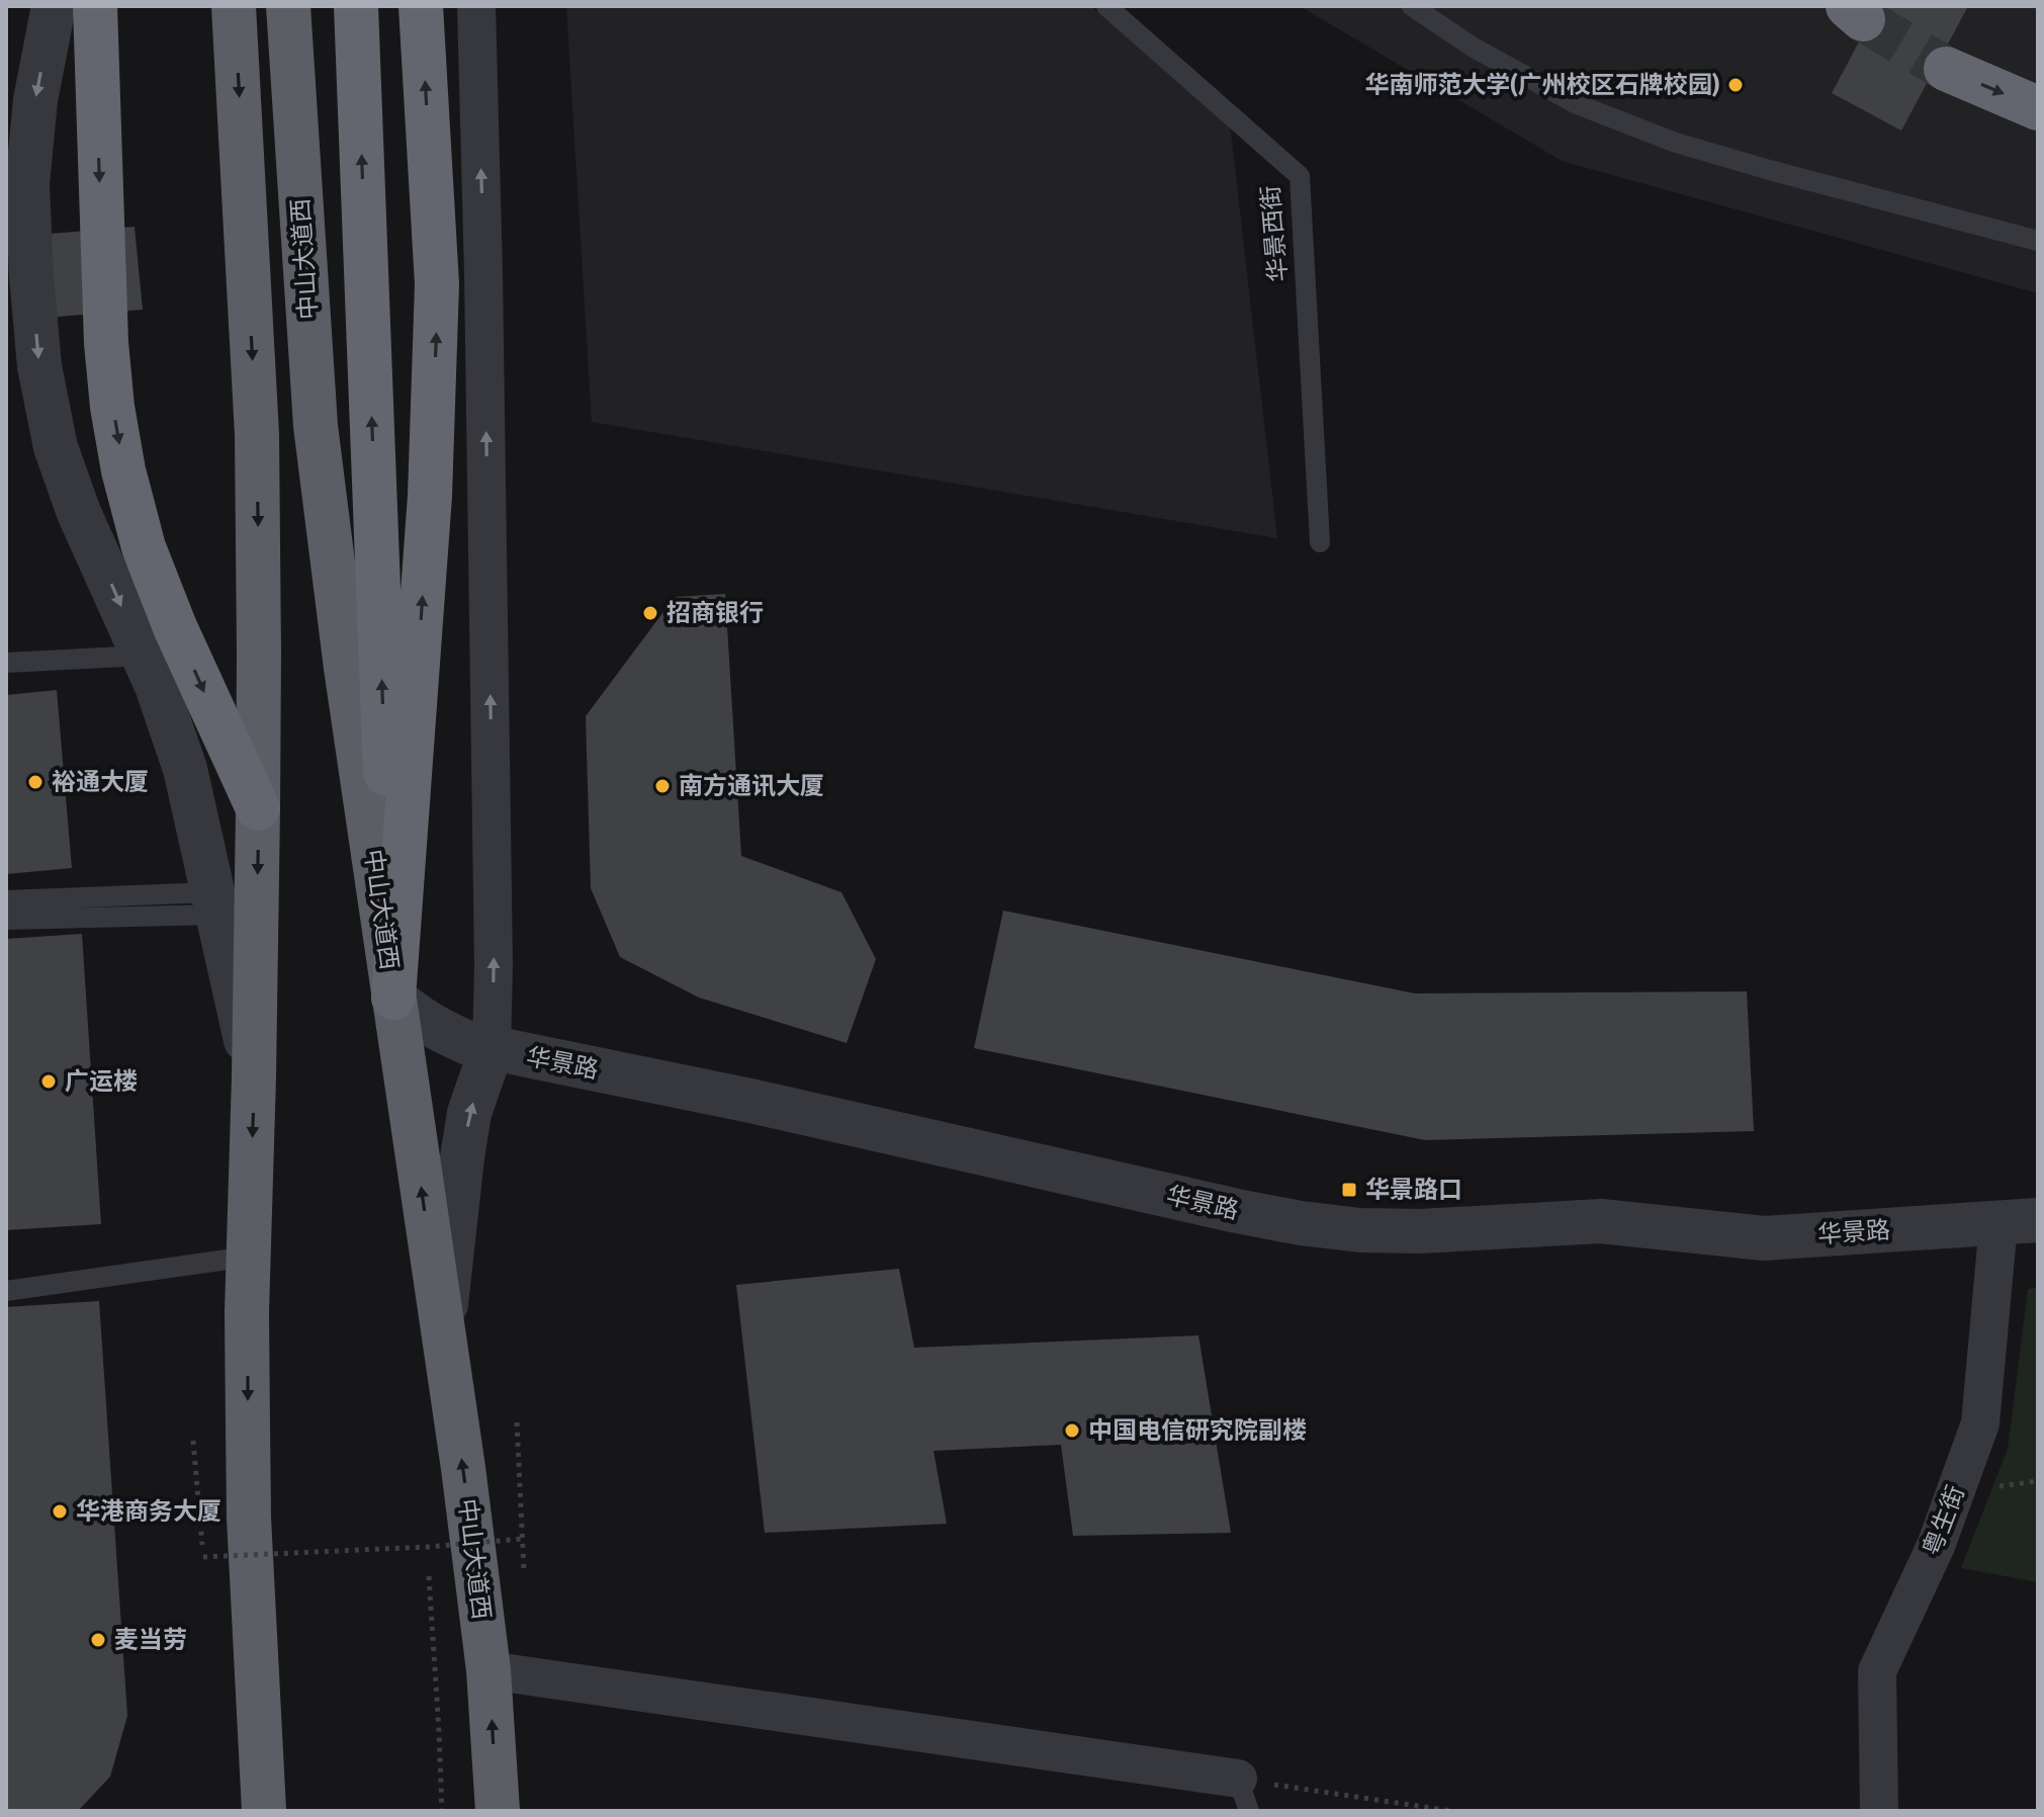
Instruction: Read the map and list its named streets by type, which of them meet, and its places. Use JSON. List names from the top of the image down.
{
  "streets": {
    "highway": ["中山大道西"],
    "street": ["华景路", "粤生街"],
    "lane": ["华景西街"]
  },
  "crossings": [
    ["中山大道西", "华景路"],
    ["华景路", "粤生街"]
  ],
  "places": {
    "other": [
      "华南师范大学(广州校区石牌校园)",
      "招商银行",
      "裕通大厦",
      "南方通讯大厦",
      "广运楼",
      "中国电信研究院副楼",
      "华港商务大厦",
      "麦当劳"
    ],
    "transit": ["华景路口"]
  }
}
